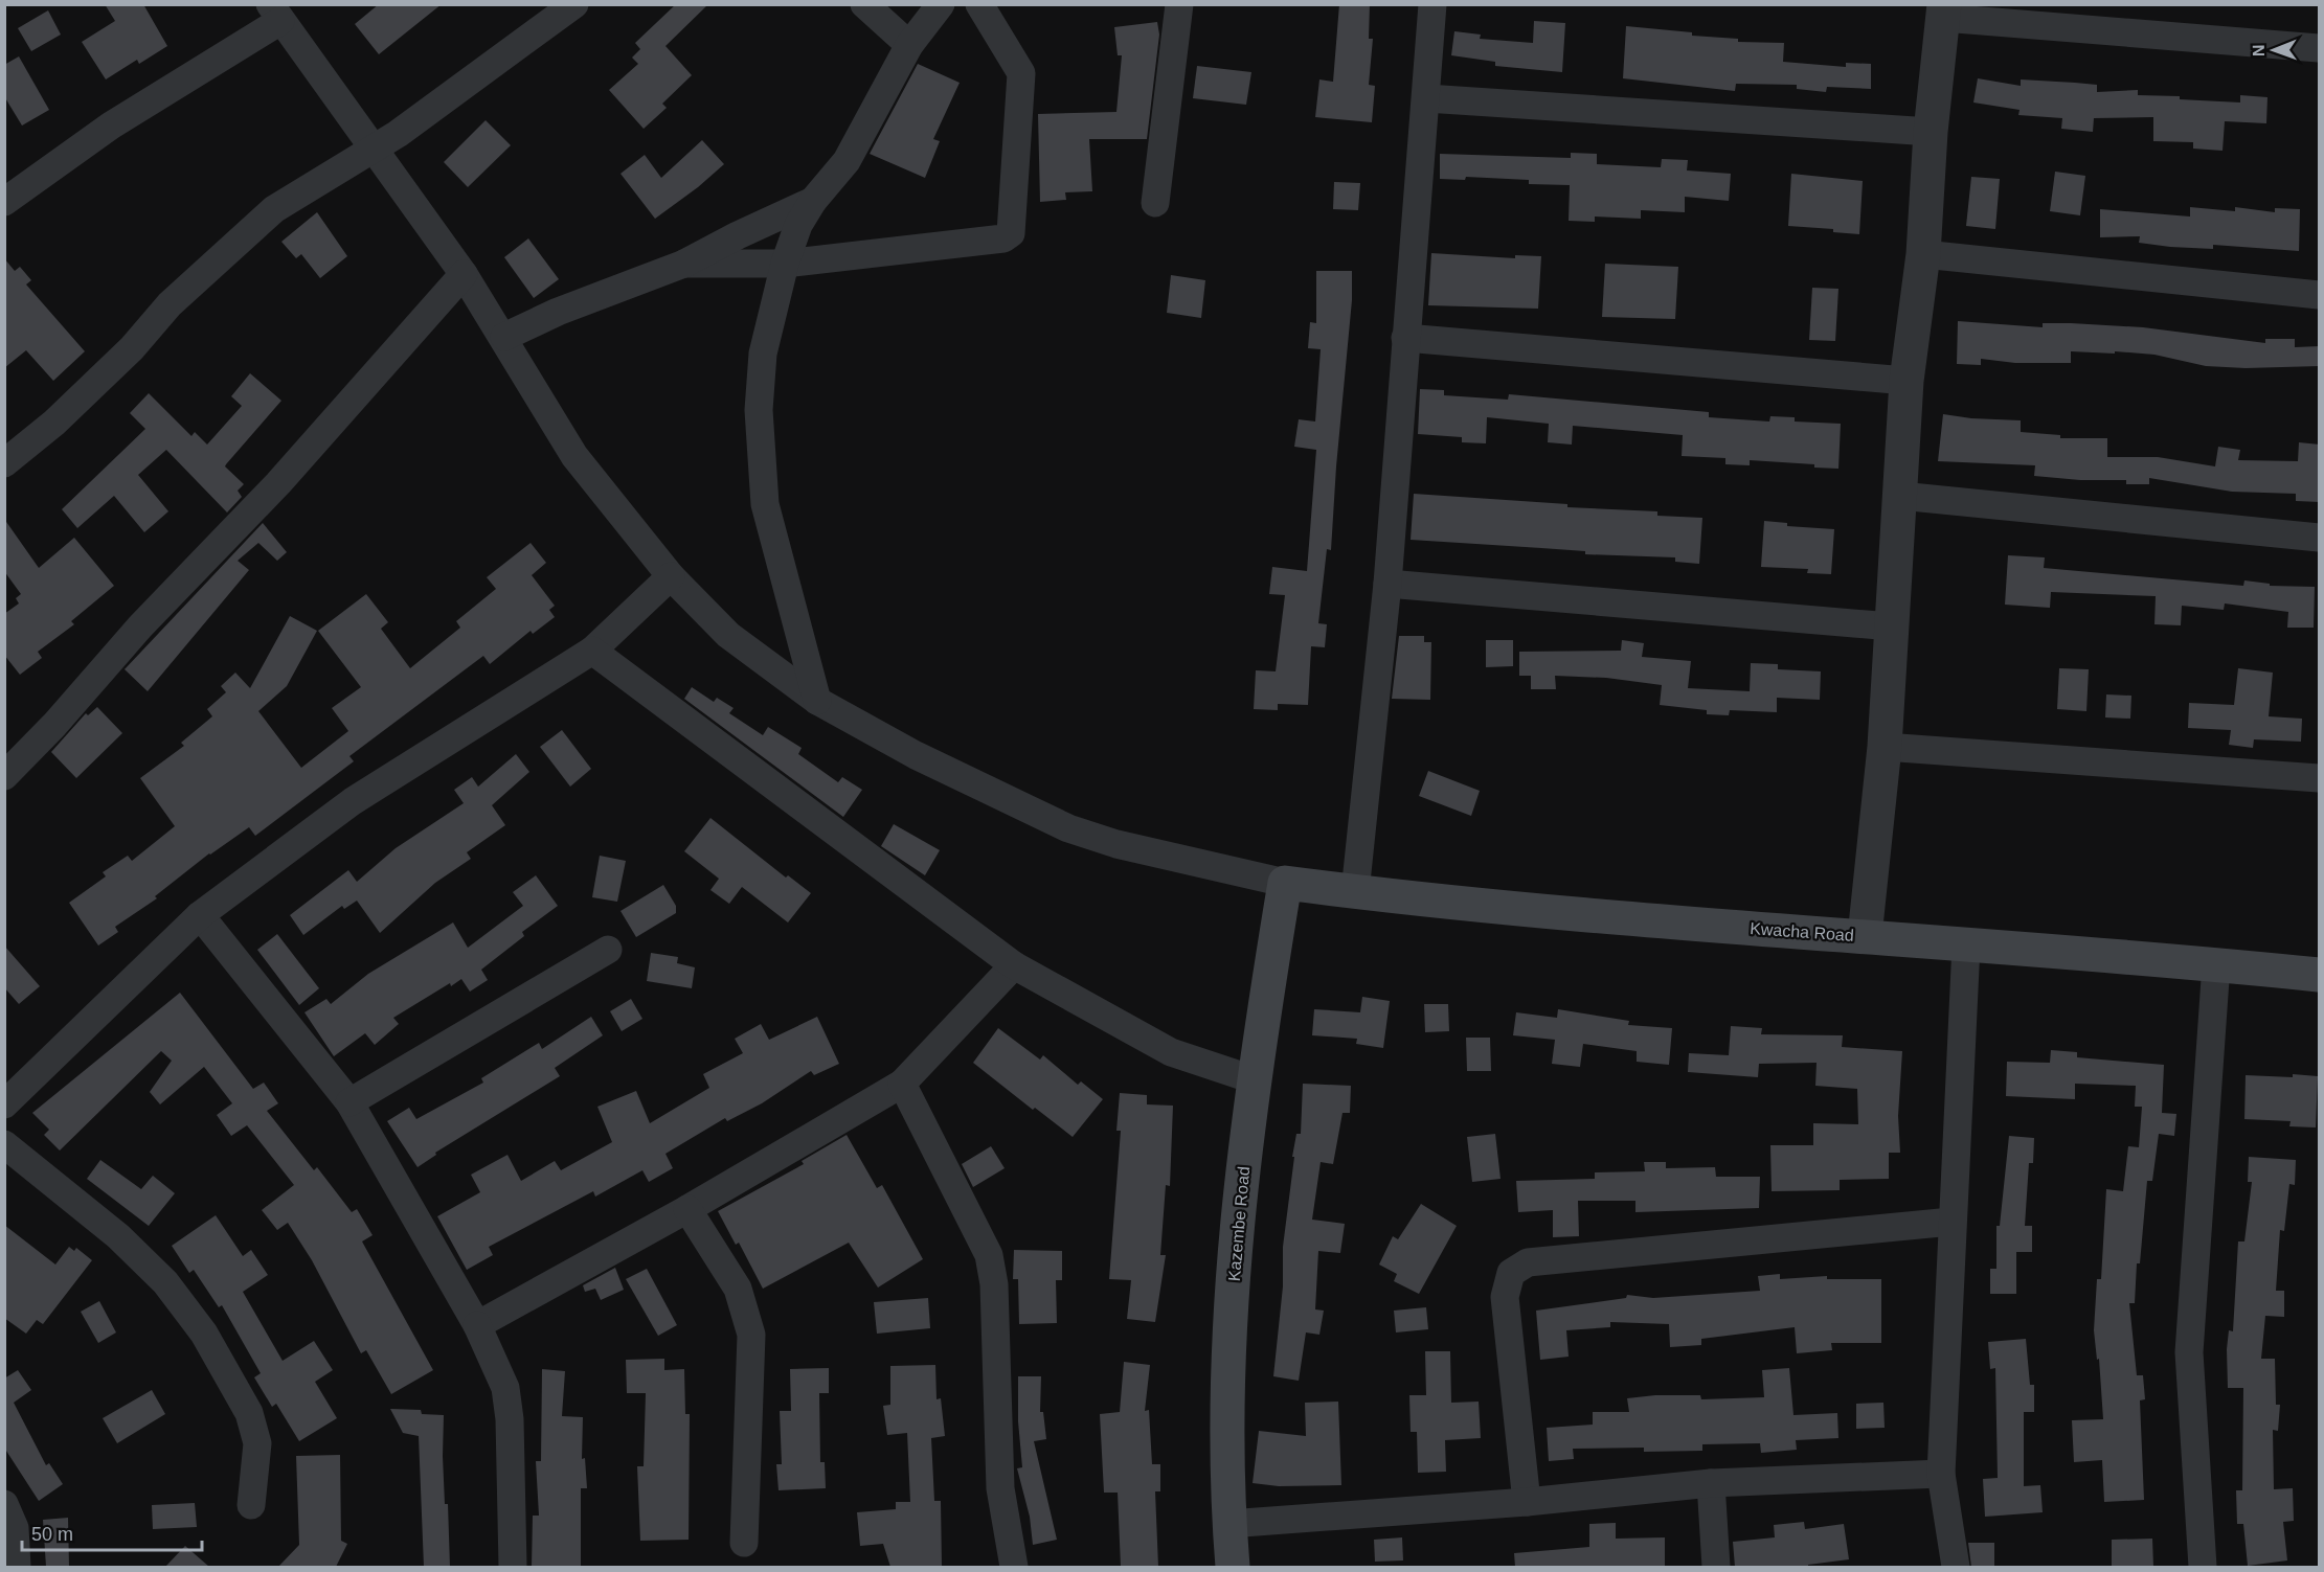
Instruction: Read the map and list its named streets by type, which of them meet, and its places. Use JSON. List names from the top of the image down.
{
  "streets": {
    "main road": ["Kwacha Road", "Kazembe Road"]
  },
  "crossings": [
    ["Kwacha Road", "Kazembe Road"]
  ],
  "scale_bar": "50 m",
  "north": "left"
}
